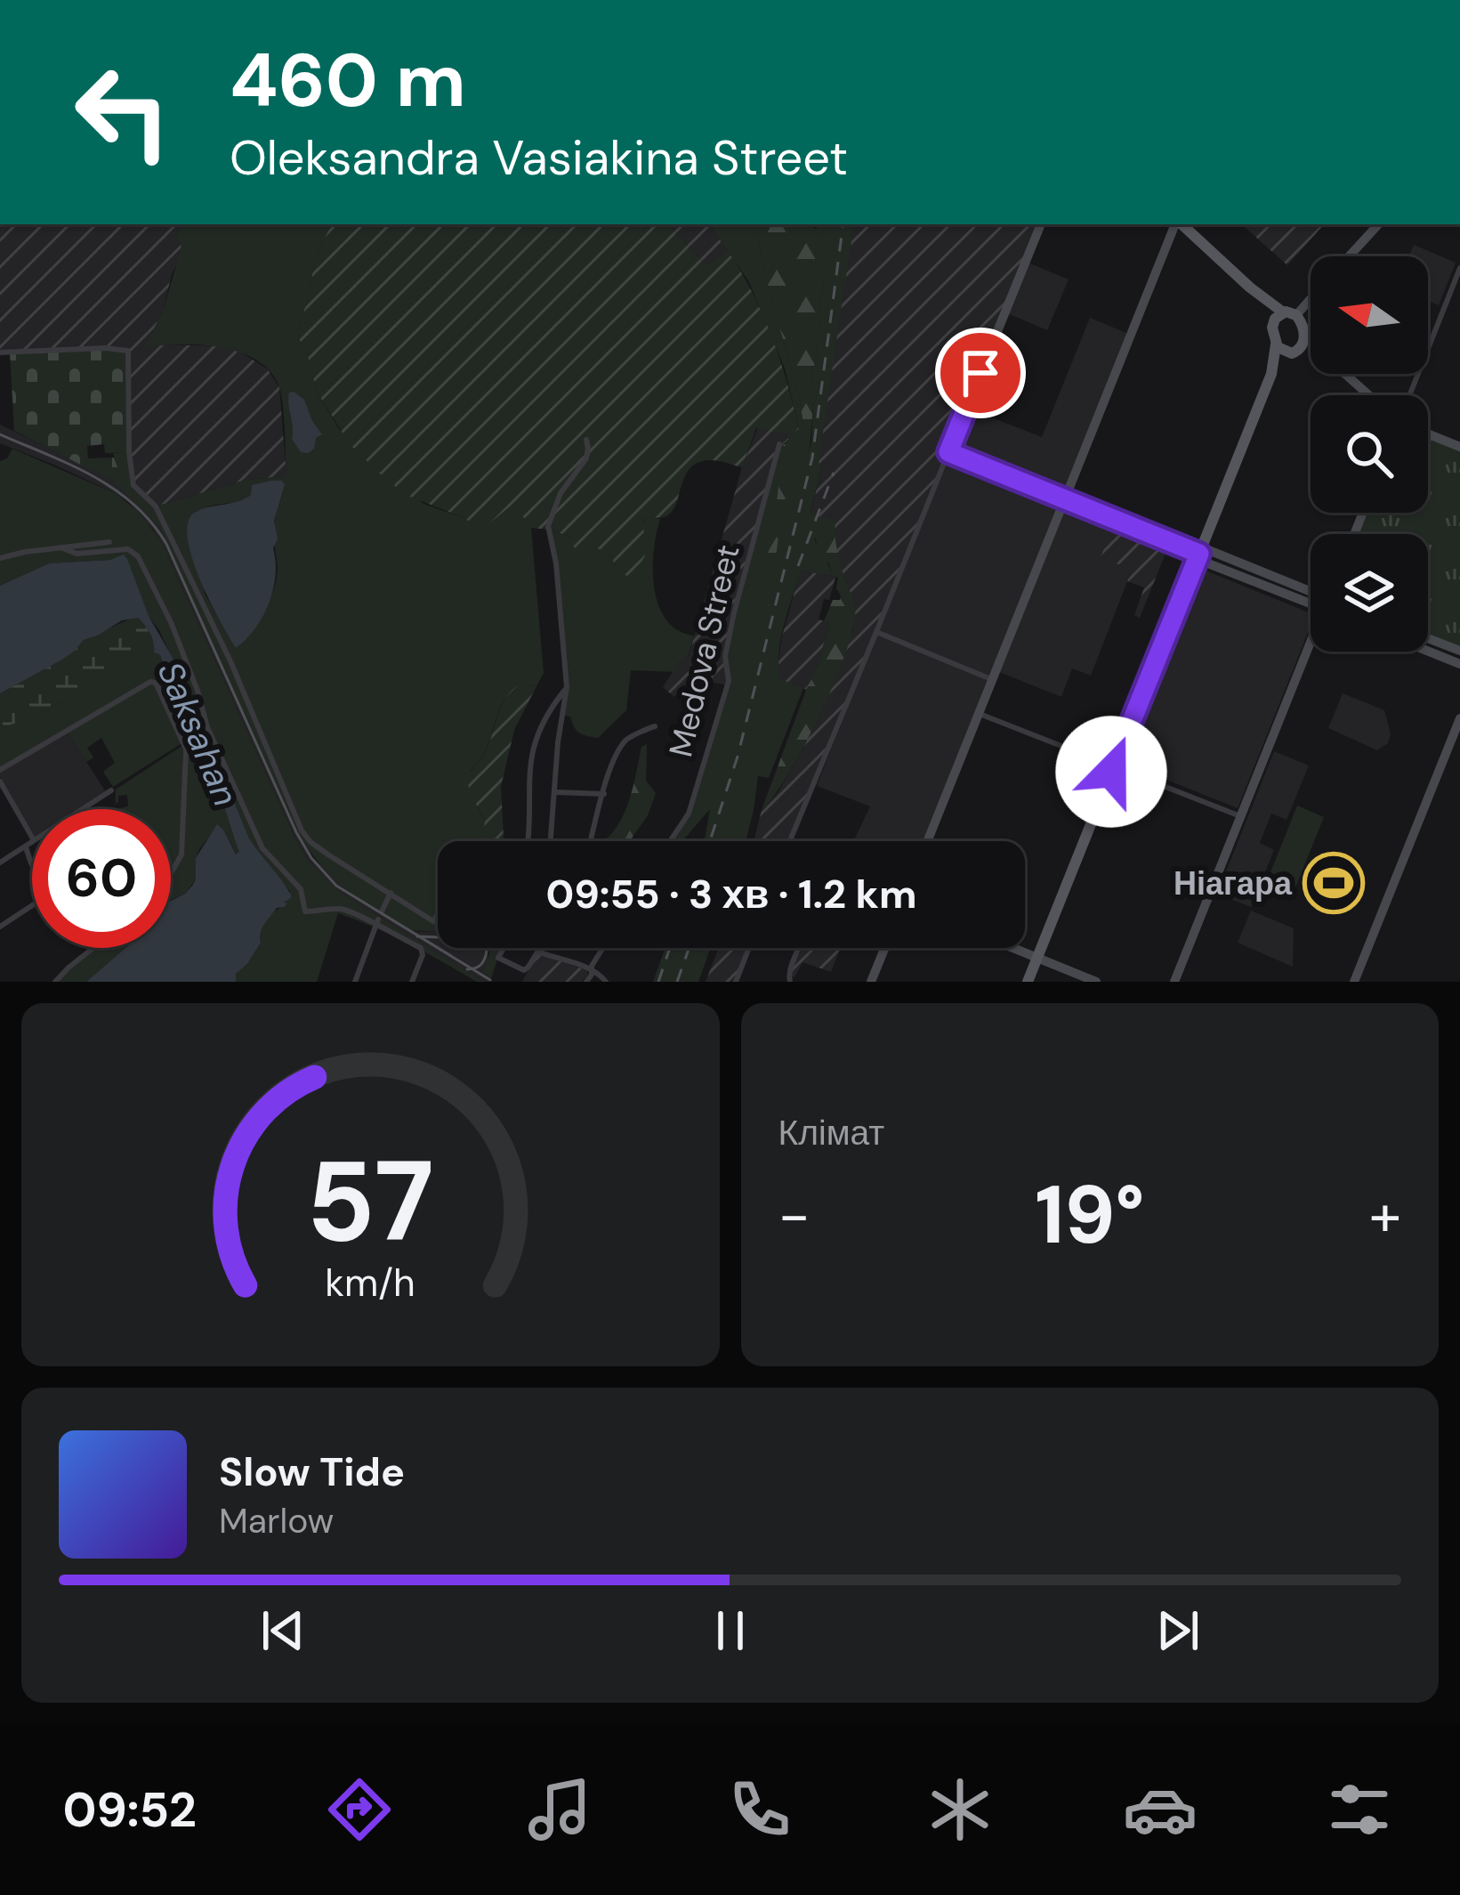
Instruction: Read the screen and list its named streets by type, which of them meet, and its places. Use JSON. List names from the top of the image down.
{
  "streets": {
    "street": ["Medova Street"]
  },
  "water": ["Saksahan"],
  "places": {
    "sports": ["Ніагара"]
  },
  "north": "left",
  "page": {
    "turn": ["460 m", "Oleksandra Vasiakina Street"],
    "limit": "60",
    "trip": "09:55 · 3 хв · 1.2 km",
    "tile": "Клімат",
    "heat": ["−", "19°", "+"],
    "song": ["Slow Tide", "Marlow"],
    "tabs": "09:52",
    "gauge": ["57", "km/h"]
  }
}
